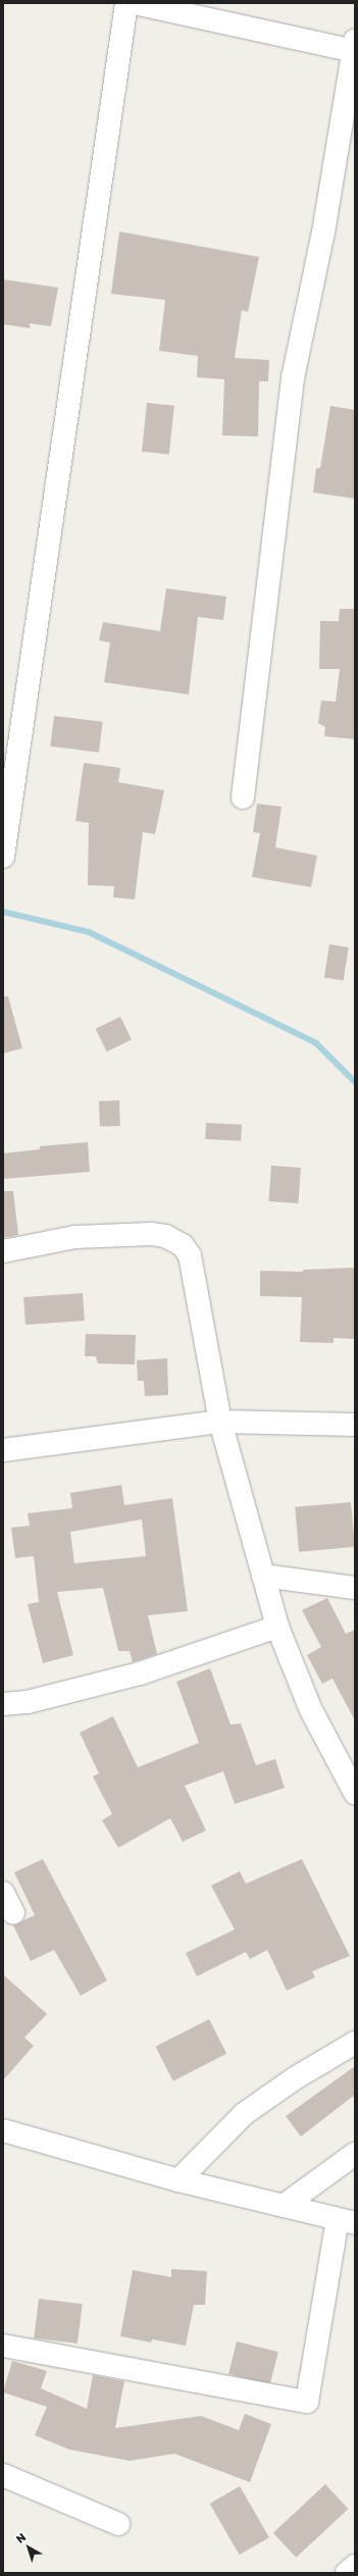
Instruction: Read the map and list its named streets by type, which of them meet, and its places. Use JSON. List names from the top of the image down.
{
  "north": "top left"
}
